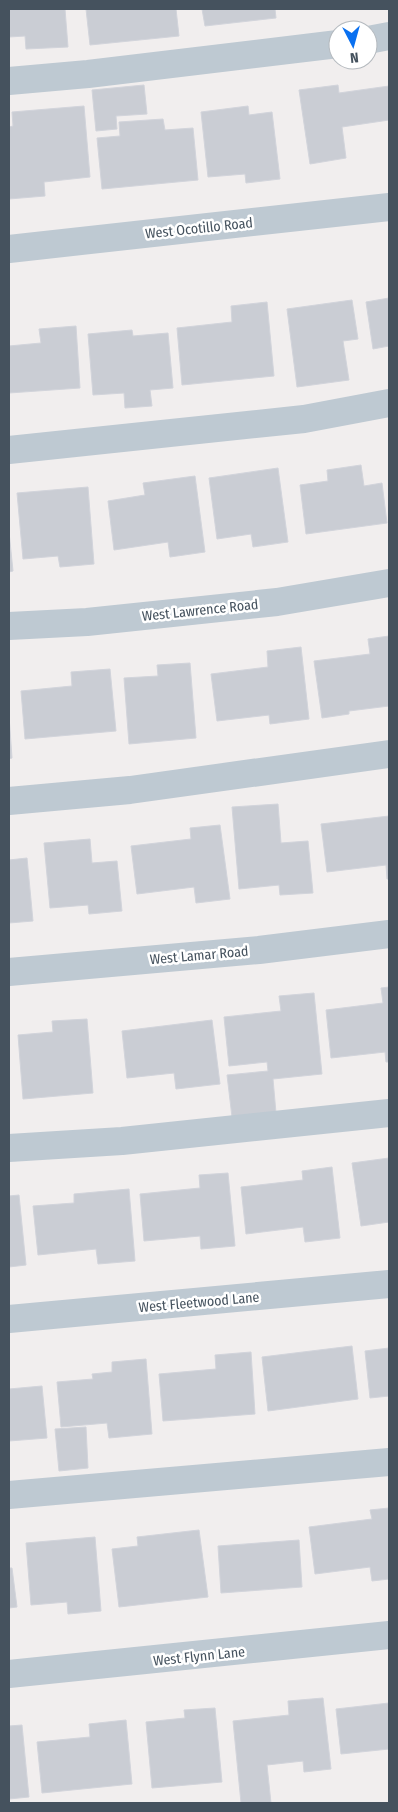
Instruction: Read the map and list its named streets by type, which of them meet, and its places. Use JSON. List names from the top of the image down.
{
  "streets": {
    "street": [
      "West Ocotillo Road",
      "West Lawrence Road",
      "West Lamar Road",
      "West Fleetwood Lane",
      "West Flynn Lane"
    ]
  },
  "north": "bottom"
}
